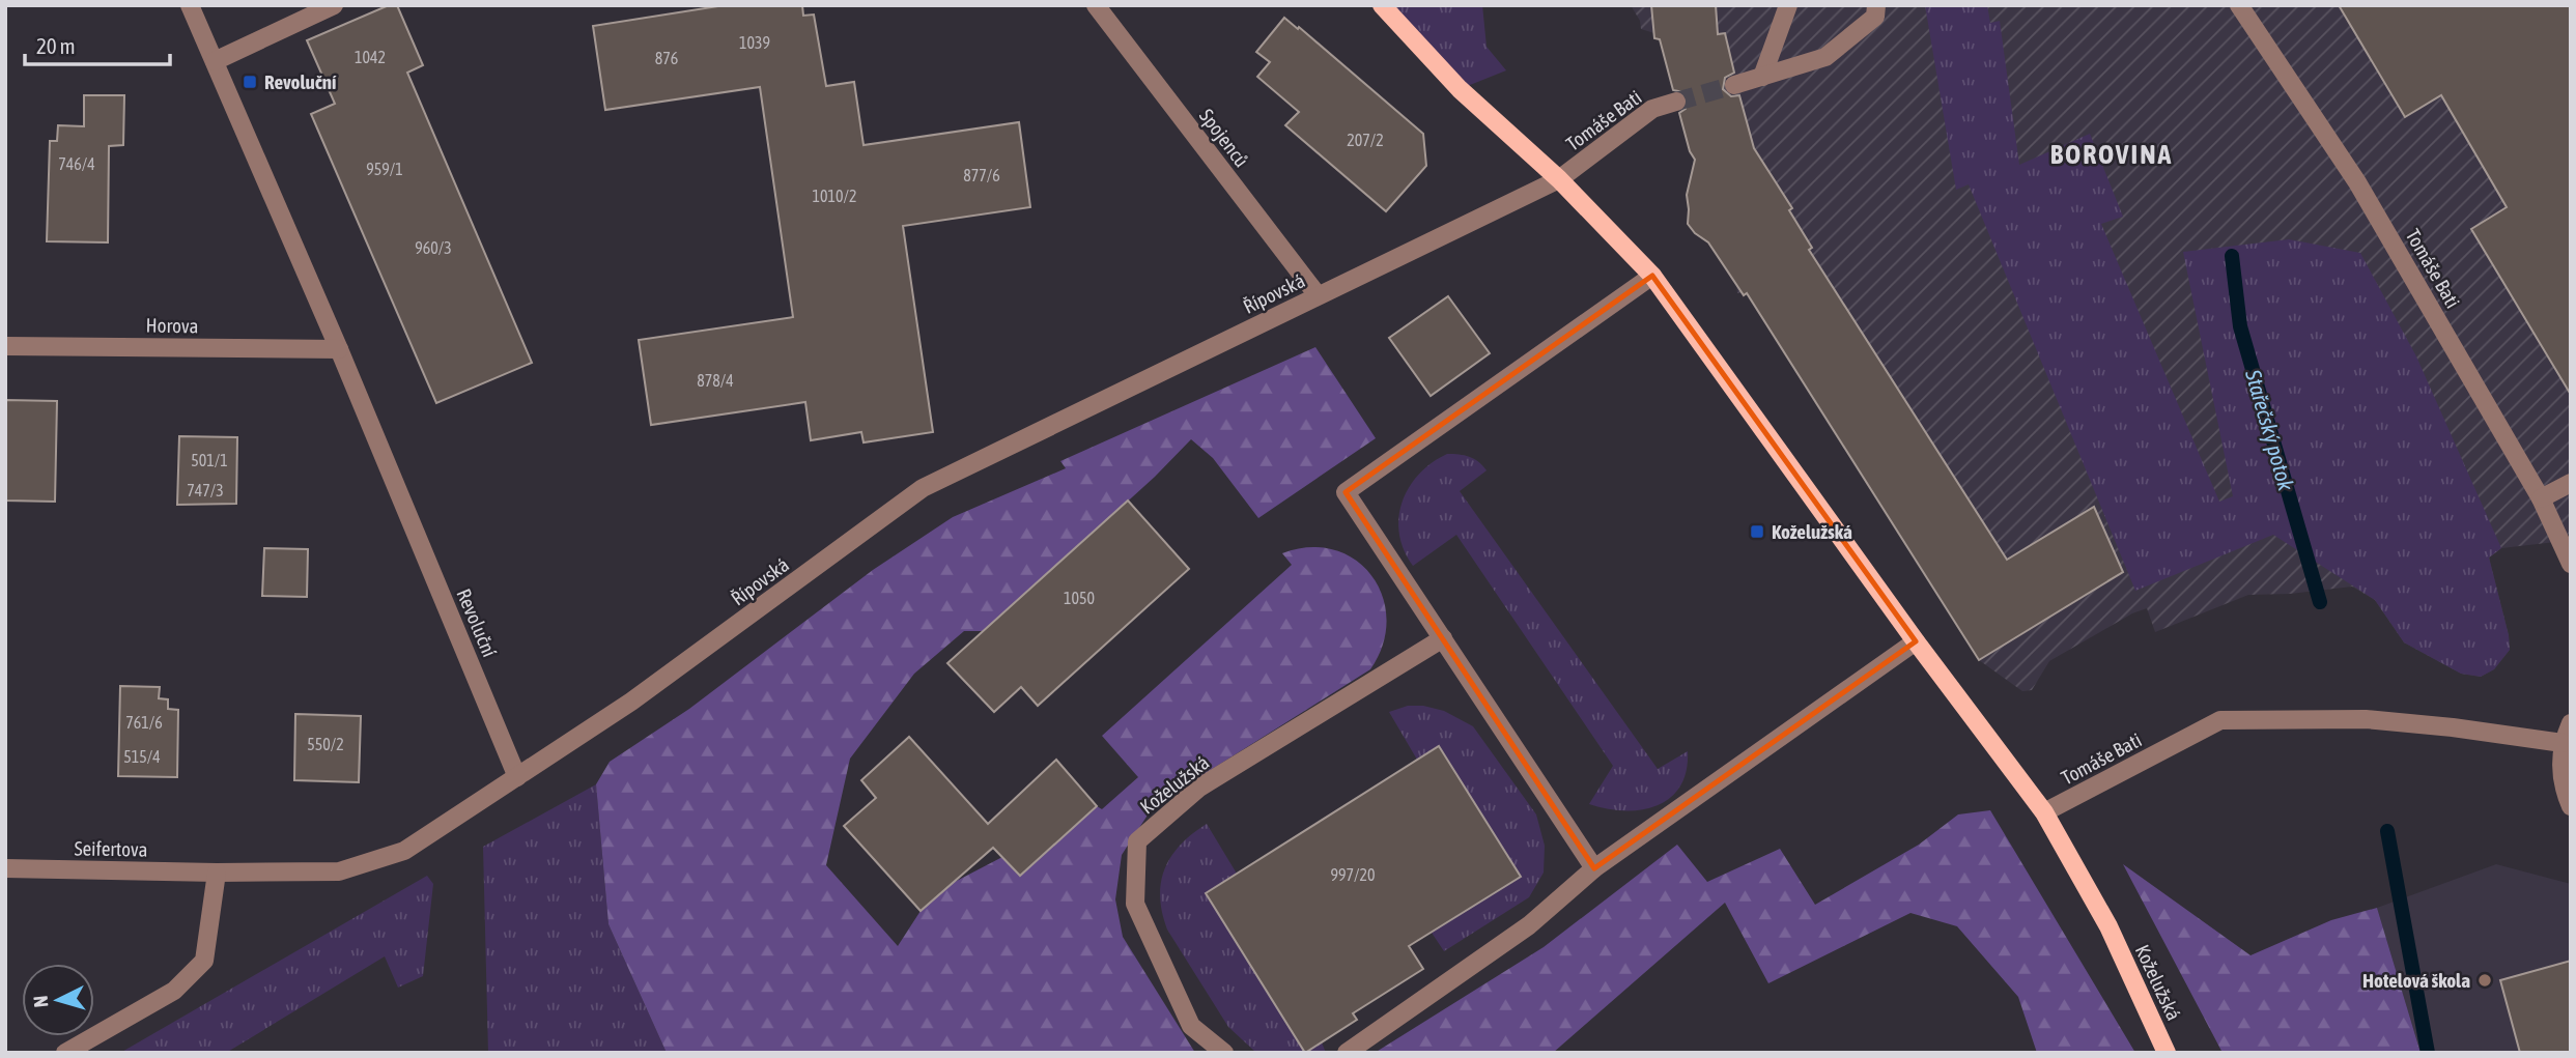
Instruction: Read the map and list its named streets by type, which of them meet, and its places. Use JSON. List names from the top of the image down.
{
  "streets": {
    "main road": ["Koželužská"],
    "street": [
      "Tomáše Bati",
      "Spojenců",
      "Řípovská",
      "Horova",
      "Revoluční",
      "Seifertova"
    ]
  },
  "crossings": [
    ["Tomáše Bati", "Řípovská"],
    ["Tomáše Bati", "Koželužská"],
    ["Spojenců", "Řípovská"],
    ["Řípovská", "Revoluční"],
    ["Řípovská", "Koželužská"],
    ["Řípovská", "Seifertova"],
    ["Horova", "Revoluční"]
  ],
  "districts": ["BOROVINA"],
  "water": ["Stařečský potok"],
  "places": {
    "transit": ["Revoluční", "Koželužská"],
    "other": ["Hotelová škola"]
  },
  "house_numbers": [
    "1039",
    "1042",
    "876",
    "207/2",
    "746/4",
    "959/1",
    "877/6",
    "1010/2",
    "960/3",
    "878/4",
    "501/1",
    "747/3",
    "1050",
    "761/6",
    "550/2",
    "515/4",
    "997/20"
  ],
  "scale_bar": "20 m",
  "north": "left"
}
